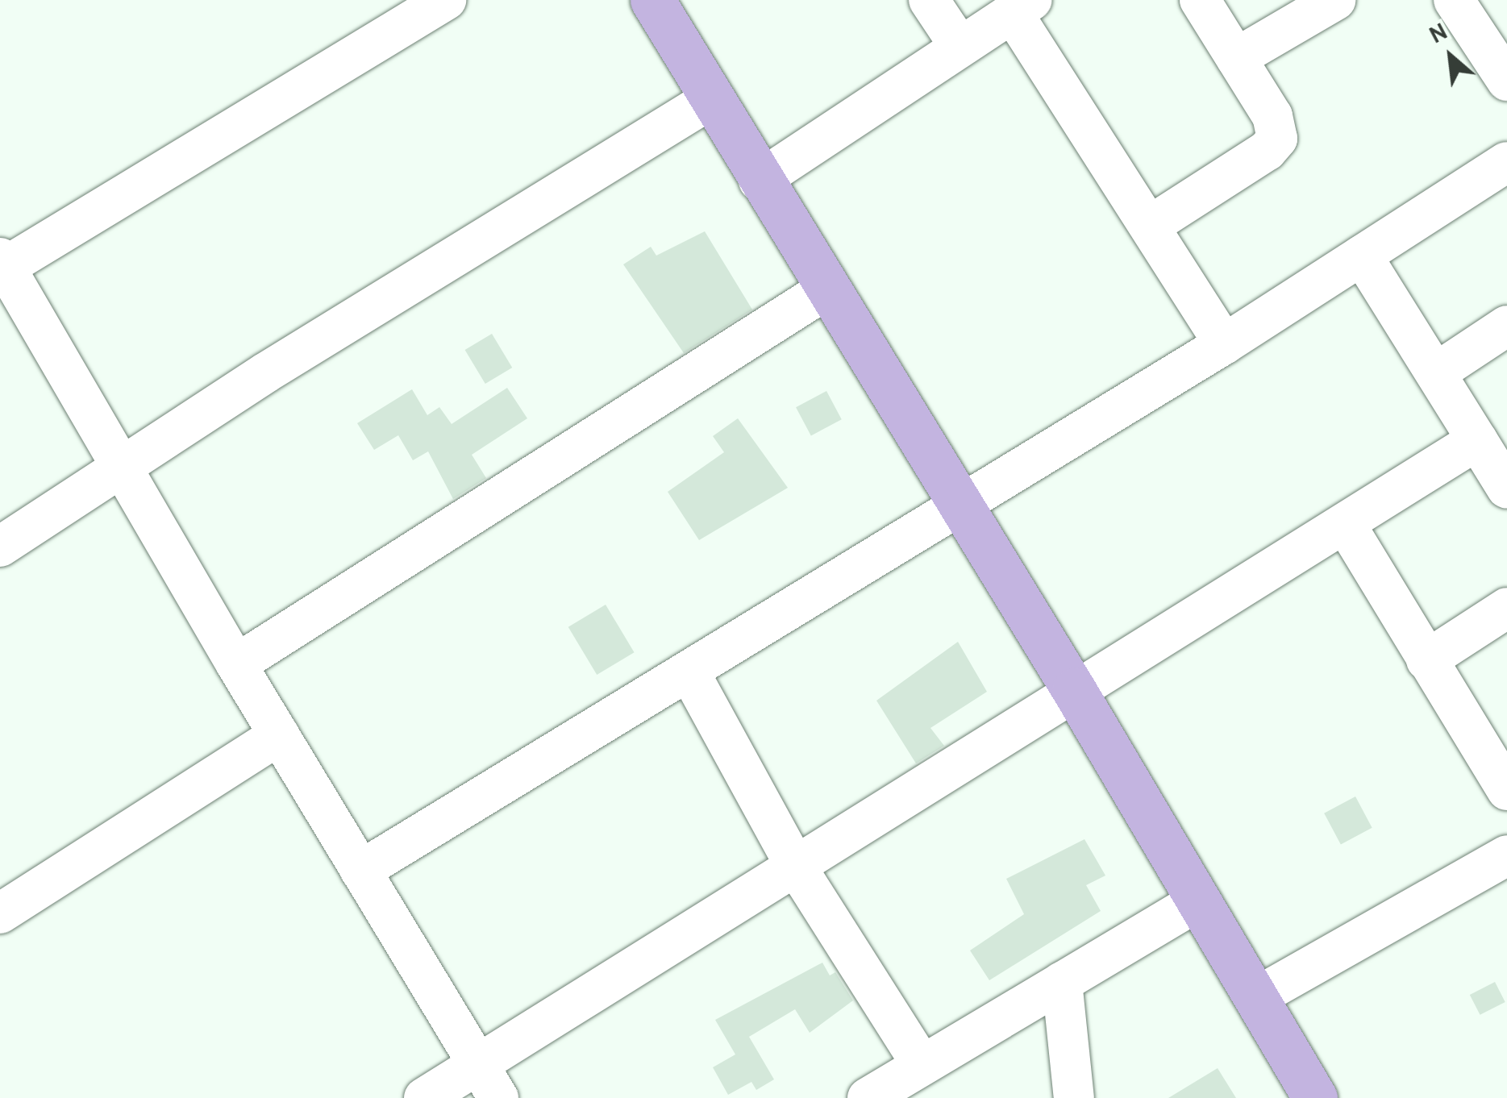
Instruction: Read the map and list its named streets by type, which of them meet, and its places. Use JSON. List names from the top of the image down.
{
  "north": "top left"
}
